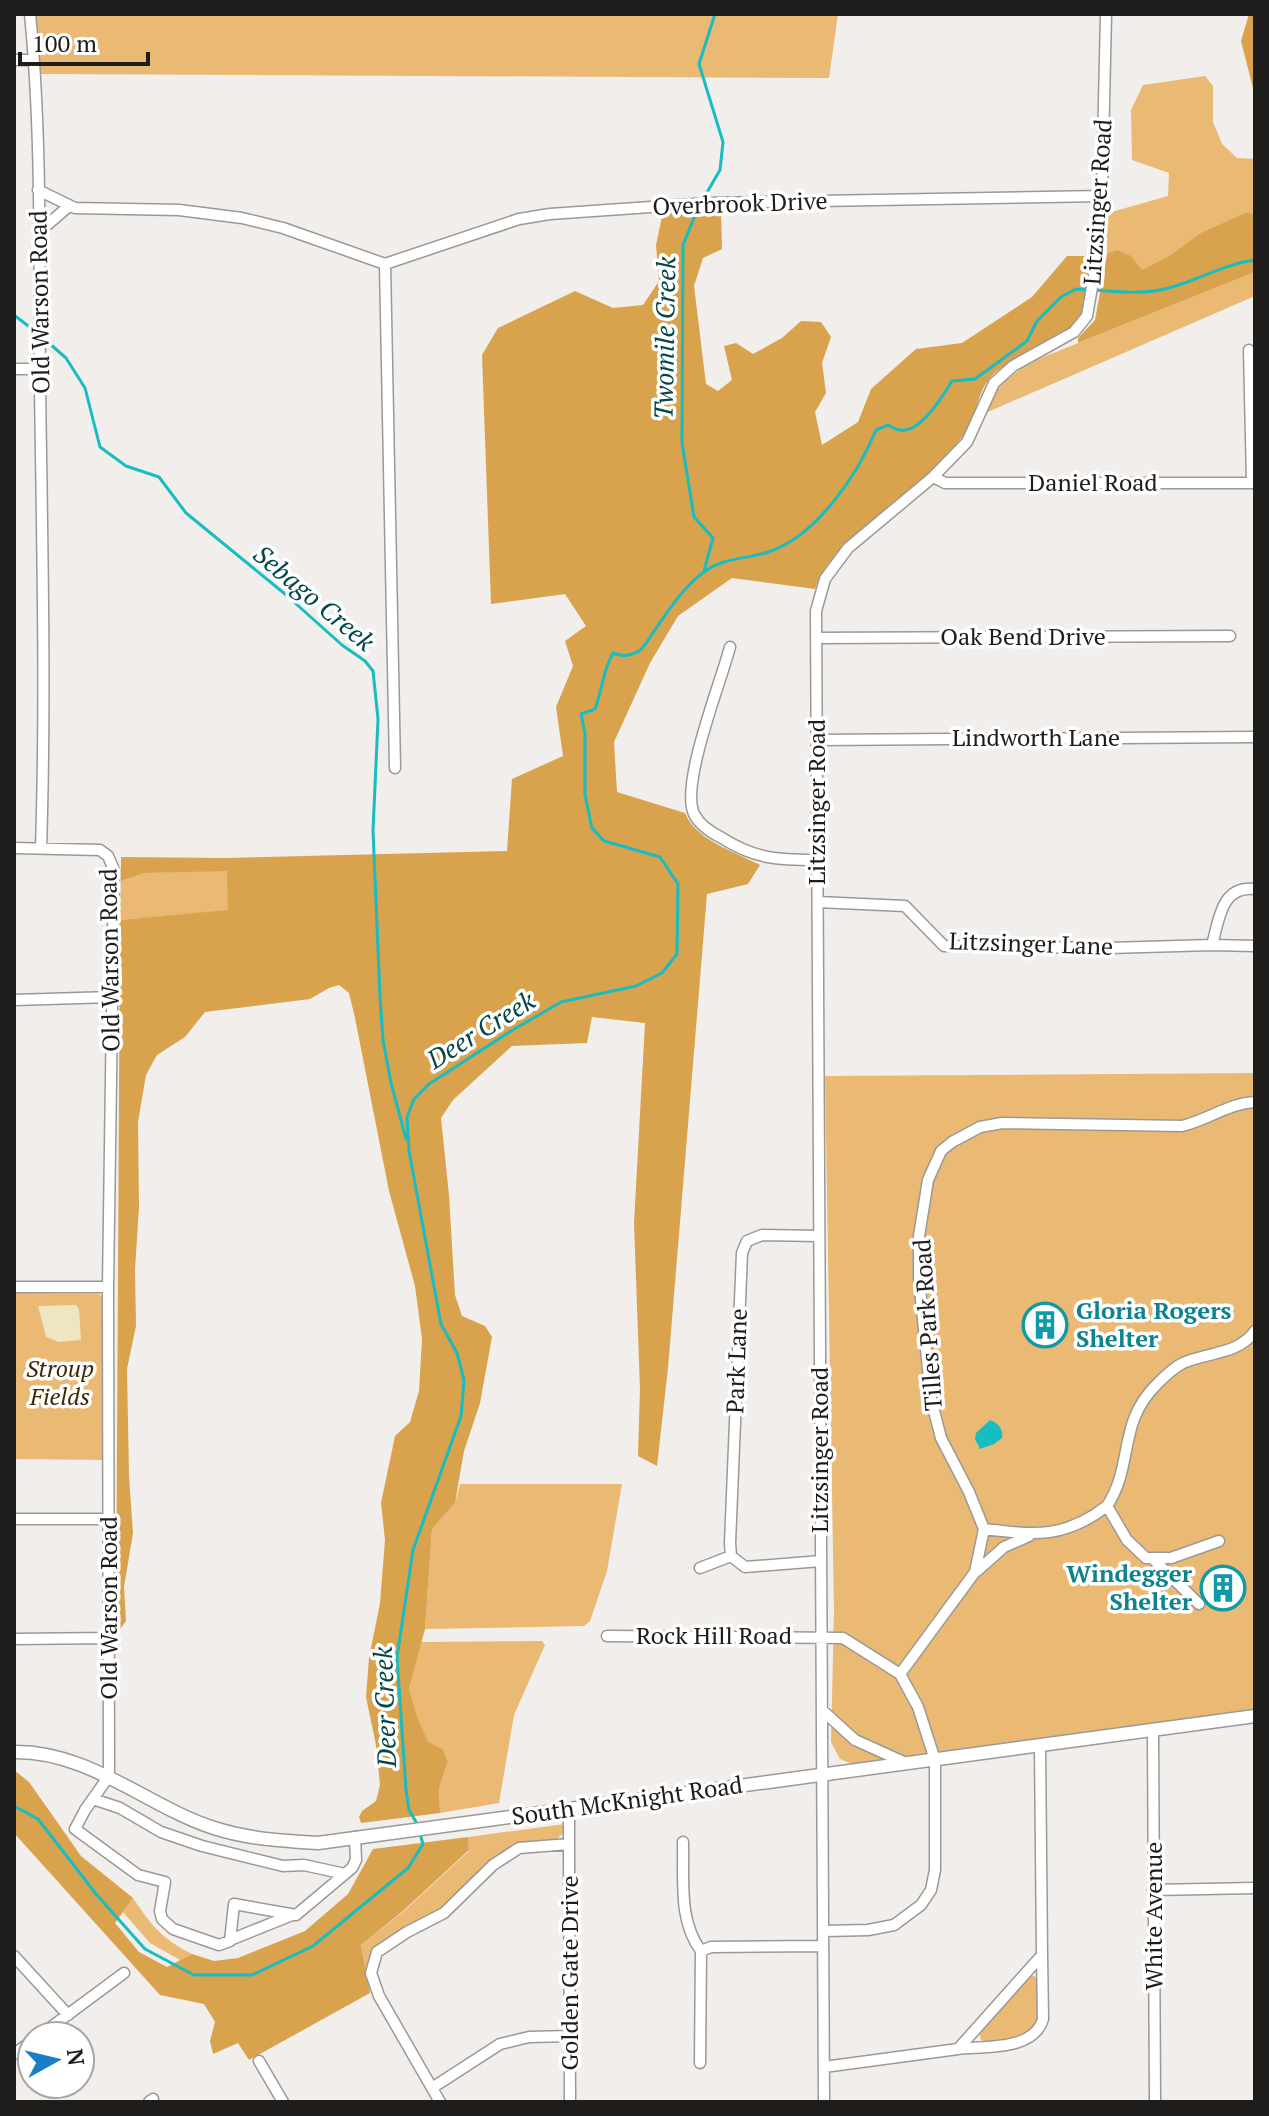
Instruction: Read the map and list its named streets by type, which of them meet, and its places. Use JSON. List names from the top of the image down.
{
  "streets": {
    "main road": ["South McKnight Road"],
    "street": [
      "Litzsinger Road",
      "Overbrook Drive",
      "Old Warson Road",
      "Daniel Road",
      "Oak Bend Drive",
      "Lindworth Lane",
      "Litzsinger Lane",
      "Tilles Park Road",
      "Park Lane",
      "Rock Hill Road",
      "White Avenue",
      "Golden Gate Drive"
    ]
  },
  "crossings": [
    ["Litzsinger Road", "Overbrook Drive"],
    ["Litzsinger Road", "Daniel Road"],
    ["Litzsinger Road", "Oak Bend Drive"],
    ["Litzsinger Road", "Lindworth Lane"],
    ["Litzsinger Road", "Litzsinger Lane"],
    ["Litzsinger Road", "Park Lane"],
    ["Litzsinger Road", "Rock Hill Road"],
    ["Litzsinger Road", "South McKnight Road"],
    ["Old Warson Road", "South McKnight Road"],
    ["South McKnight Road", "White Avenue"],
    ["South McKnight Road", "Golden Gate Drive"]
  ],
  "water": ["Twomile Creek", "Sebago Creek", "Deer Creek"],
  "parks": ["Stroup Fields"],
  "places": {
    "building": ["Gloria Rogers Shelter", "Windegger Shelter"]
  },
  "scale_bar": "100 m",
  "north": "right"
}
